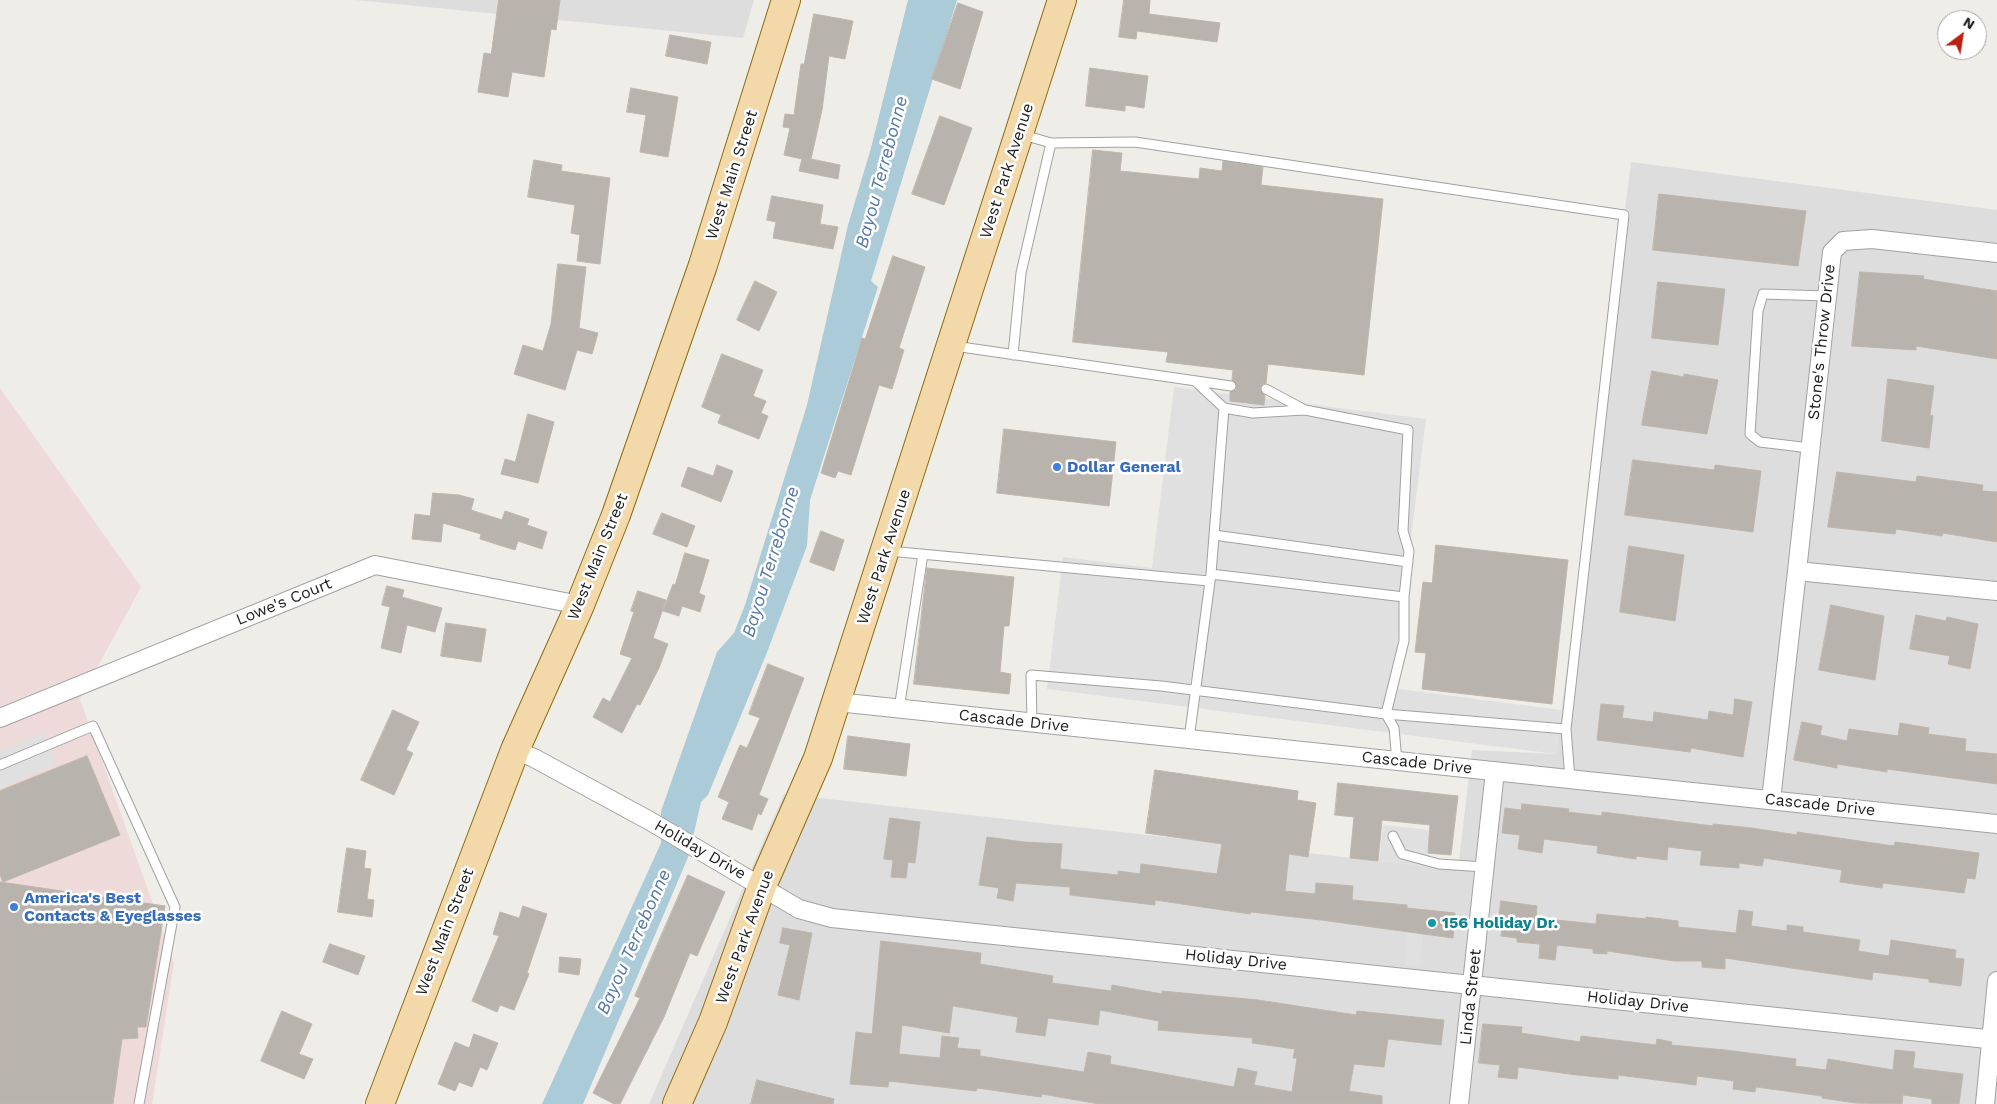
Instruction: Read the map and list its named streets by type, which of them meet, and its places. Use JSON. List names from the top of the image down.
{
  "streets": {
    "main road": ["West Park Avenue", "West Main Street"],
    "street": [
      "Stone's Throw Drive",
      "Lowe's Court",
      "Cascade Drive",
      "Holiday Drive",
      "Linda Street"
    ]
  },
  "crossings": [
    ["West Park Avenue", "Cascade Drive"],
    ["West Park Avenue", "Holiday Drive"],
    ["West Main Street", "Lowe's Court"],
    ["West Main Street", "Holiday Drive"],
    ["Stone's Throw Drive", "Cascade Drive"],
    ["Cascade Drive", "Linda Street"],
    ["Holiday Drive", "Linda Street"]
  ],
  "water": ["Bayou Terrebonne"],
  "places": ["Dollar General", "America's Best Contacts & Eyeglasses", "156 Holiday Dr."],
  "north": "top right"
}
